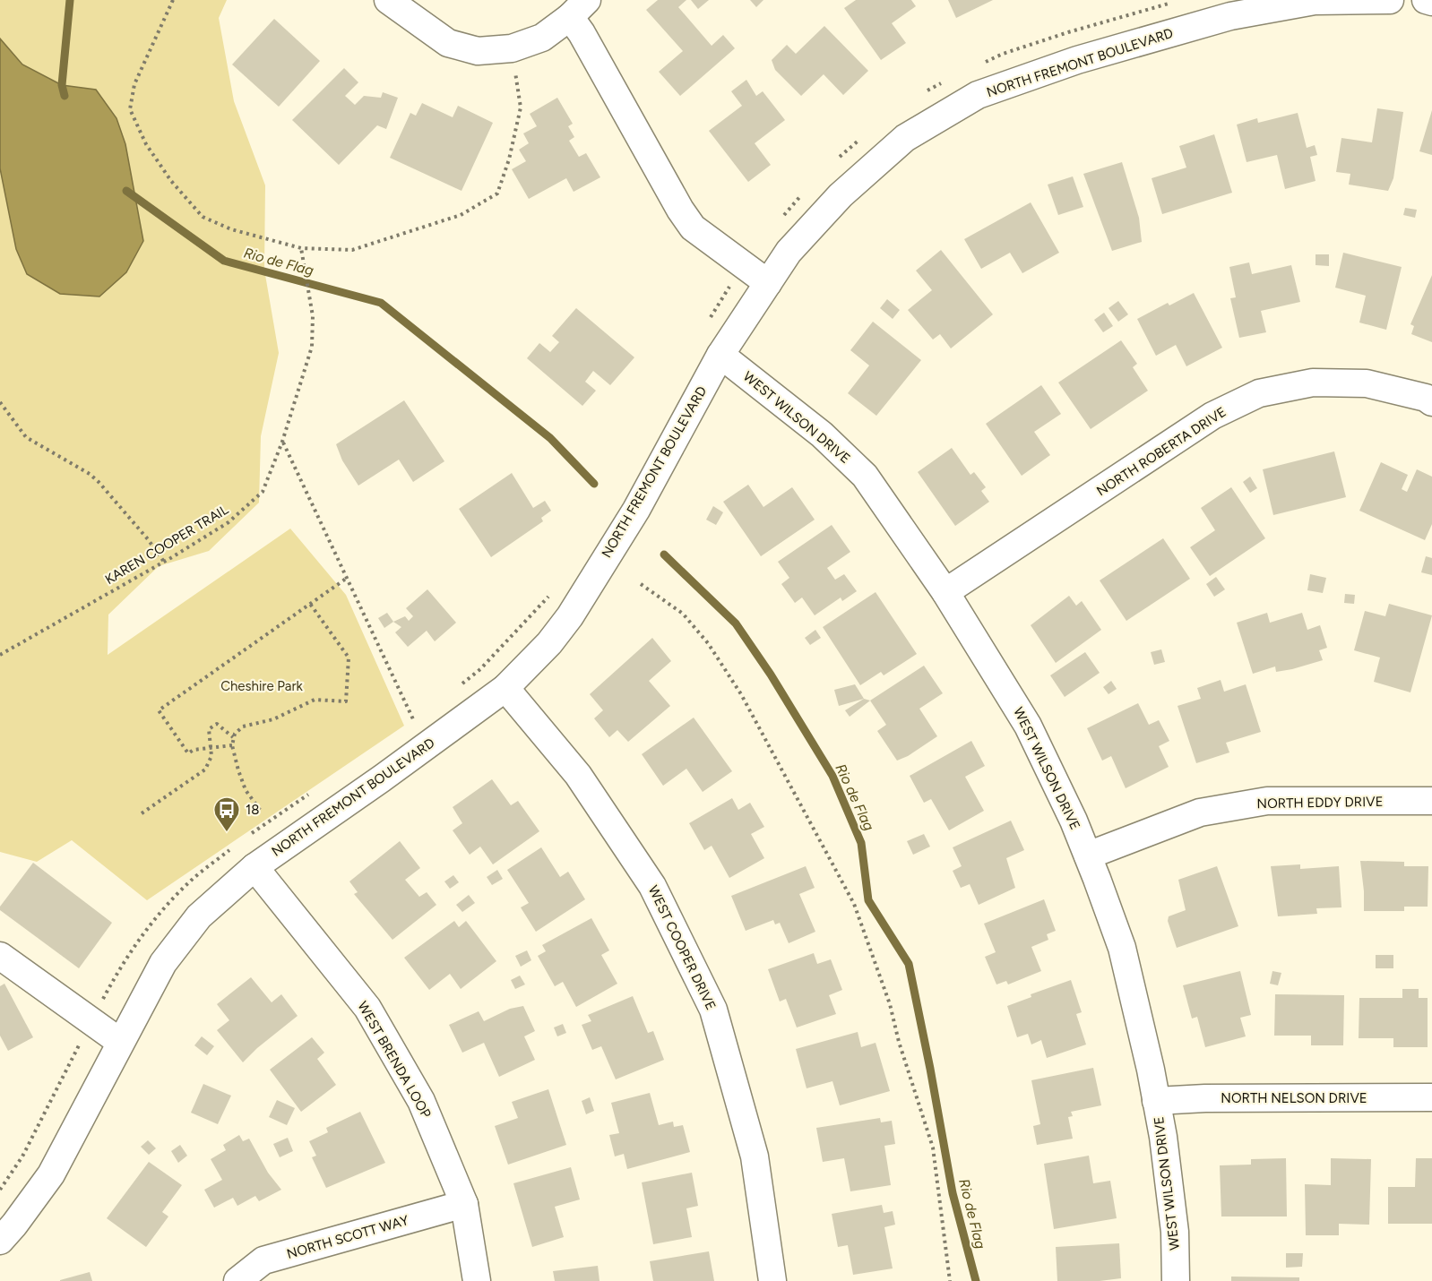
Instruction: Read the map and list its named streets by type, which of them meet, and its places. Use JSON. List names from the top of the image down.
{
  "streets": {
    "street": [
      "NORTH FREMONT BOULEVARD",
      "WEST WILSON DRIVE",
      "NORTH ROBERTA DRIVE",
      "NORTH EDDY DRIVE",
      "WEST COOPER DRIVE",
      "WEST BRENDA LOOP",
      "NORTH NELSON DRIVE",
      "NORTH SCOTT WAY"
    ],
    "path": ["KAREN COOPER TRAIL"]
  },
  "crossings": [
    ["NORTH FREMONT BOULEVARD", "WEST WILSON DRIVE"],
    ["NORTH FREMONT BOULEVARD", "WEST COOPER DRIVE"],
    ["NORTH FREMONT BOULEVARD", "WEST BRENDA LOOP"],
    ["WEST WILSON DRIVE", "NORTH ROBERTA DRIVE"],
    ["WEST WILSON DRIVE", "NORTH EDDY DRIVE"],
    ["WEST WILSON DRIVE", "NORTH NELSON DRIVE"],
    ["WEST BRENDA LOOP", "NORTH SCOTT WAY"]
  ],
  "water": ["Rio de Flag"],
  "parks": ["Cheshire Park"],
  "places": {
    "bus stop": ["18"]
  }
}
